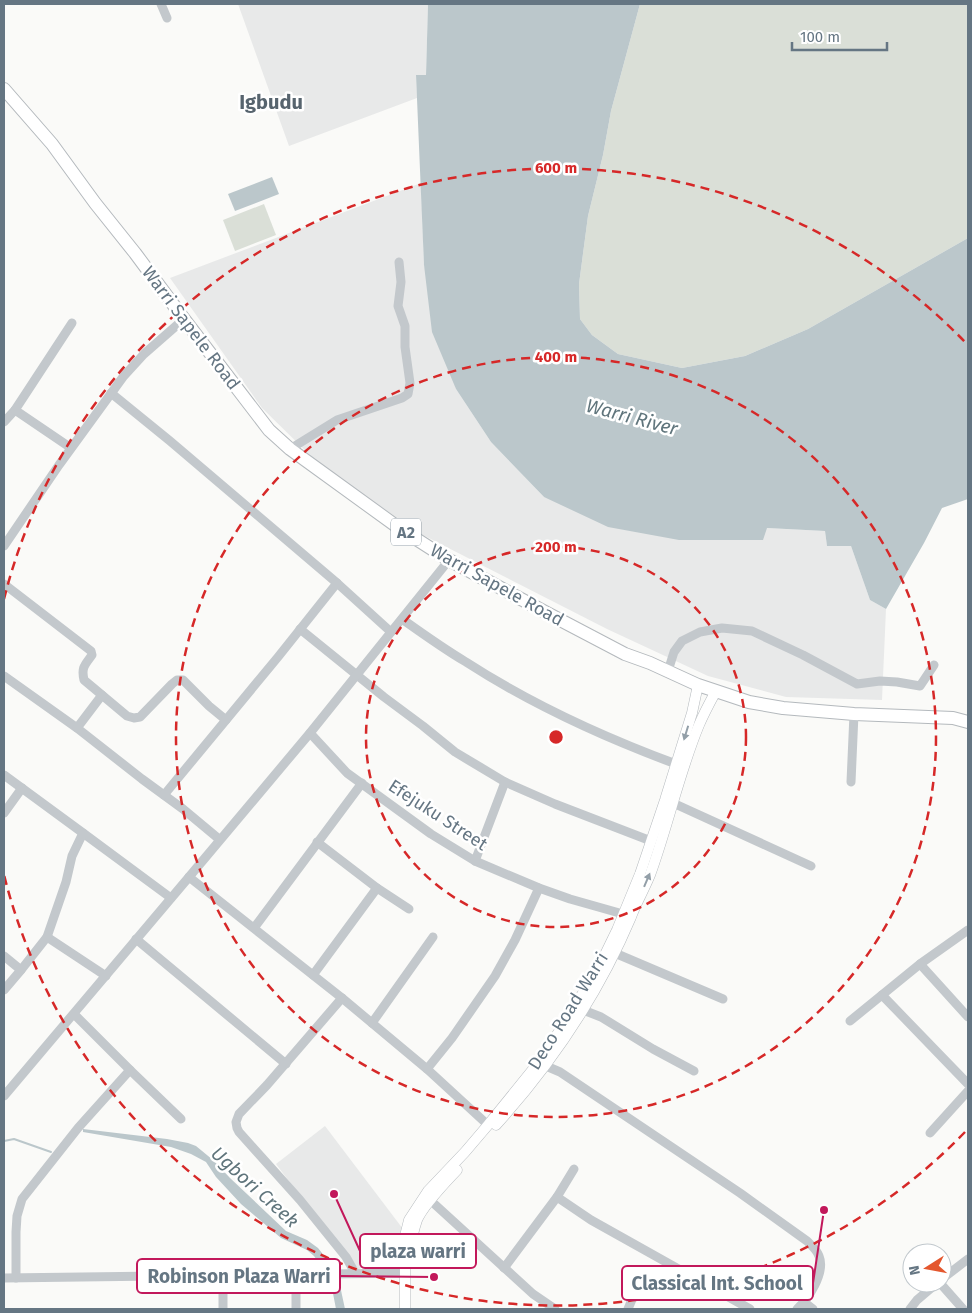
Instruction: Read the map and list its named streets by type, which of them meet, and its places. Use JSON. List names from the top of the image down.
{
  "streets": {
    "highway": ["Warri Sapele Road", "A2"],
    "main road": ["Deco Road Warri"],
    "street": ["Efejuku Street"]
  },
  "crossings": [
    ["Warri Sapele Road", "Deco Road Warri"],
    ["Efejuku Street", "Deco Road Warri"]
  ],
  "districts": ["Igbudu"],
  "water": ["Warri River", "Ugbori Creek"],
  "places": ["plaza warri", "Classical Int. School", "Robinson Plaza Warri"],
  "scale_bar": "100 m",
  "north": "left",
  "rings": ["600 m", "400 m", "200 m"]
}
